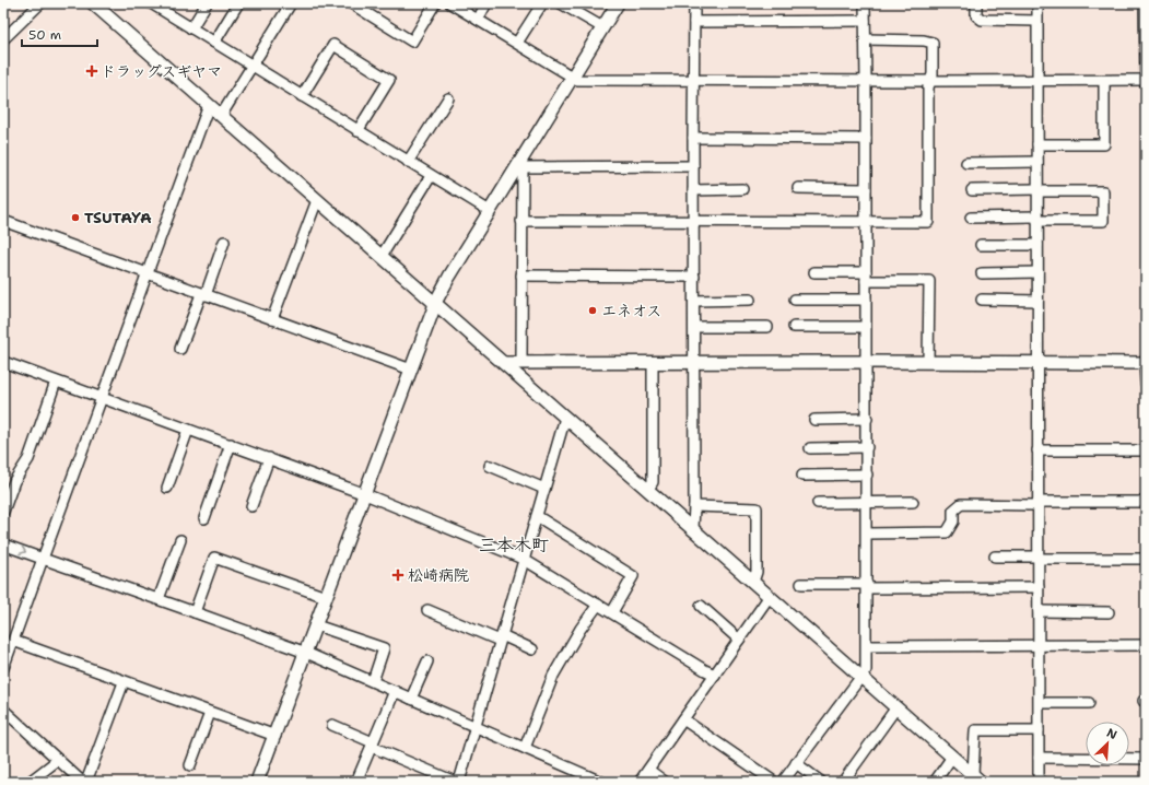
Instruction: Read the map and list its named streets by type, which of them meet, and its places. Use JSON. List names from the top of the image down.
{
  "districts": ["三本木町"],
  "places": {
    "health": ["ドラッグスギヤマ", "松崎病院"],
    "other": ["TSUTAYA", "エネオス"]
  },
  "scale_bar": "50 m",
  "north": "top right"
}
